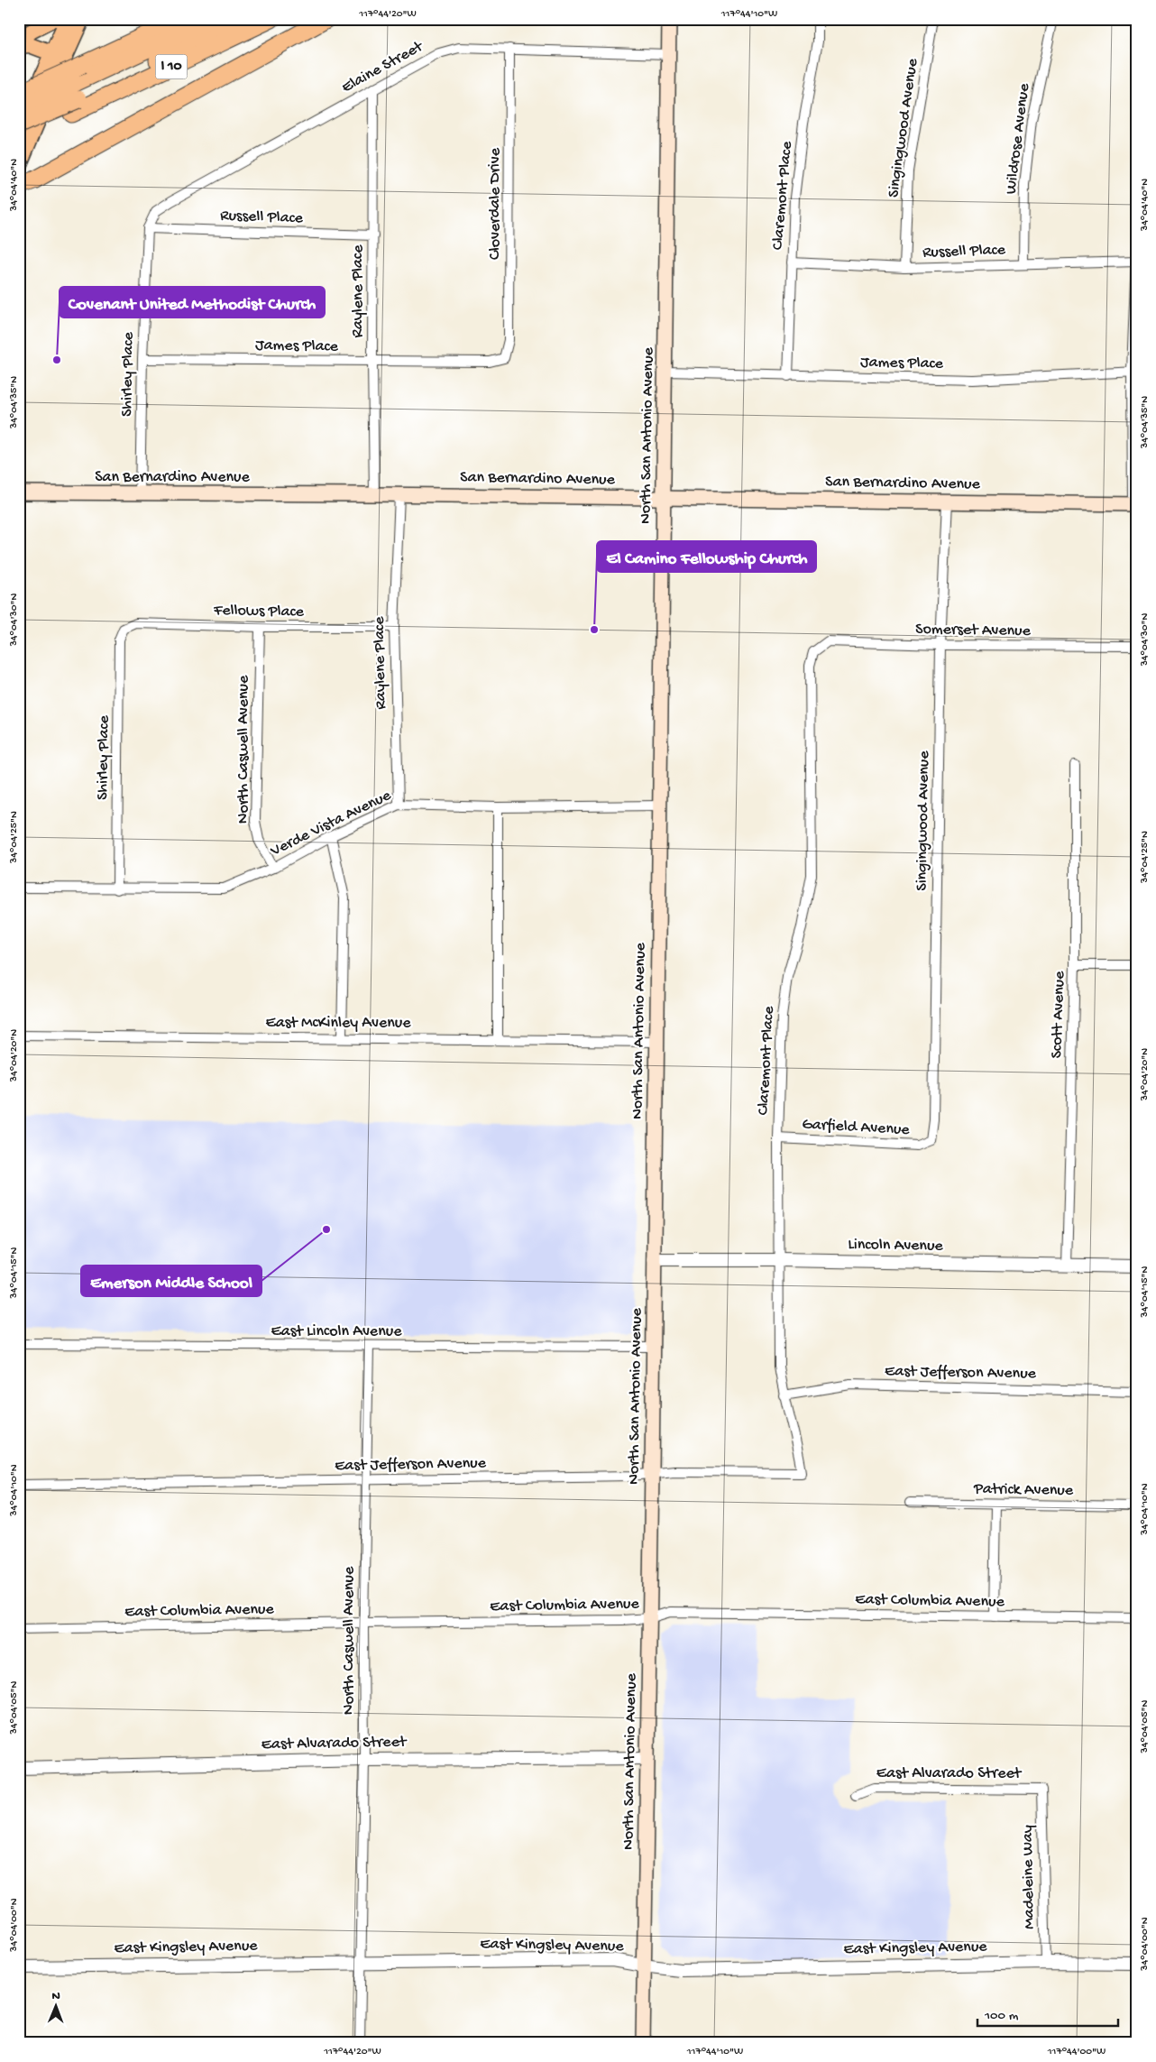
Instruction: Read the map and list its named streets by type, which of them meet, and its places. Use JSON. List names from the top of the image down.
{
  "streets": {
    "highway": ["I 10"],
    "main road": ["North San Antonio Avenue", "San Bernardino Avenue"],
    "street": [
      "Elaine Street",
      "Singingwood Avenue",
      "Wildrose Avenue",
      "Claremont Place",
      "Cloverdale Drive",
      "Russell Place",
      "Raylene Place",
      "James Place",
      "Shirley Place",
      "Fellows Place",
      "Somerset Avenue",
      "North Caswell Avenue",
      "Verde Vista Avenue",
      "Scott Avenue",
      "East McKinley Avenue",
      "Garfield Avenue",
      "Lincoln Avenue",
      "East Lincoln Avenue",
      "East Jefferson Avenue",
      "Patrick Avenue",
      "East Columbia Avenue",
      "East Alvarado Street",
      "Madeleine Way",
      "East Kingsley Avenue"
    ]
  },
  "crossings": [
    ["Elaine Street", "Cloverdale Drive"],
    ["Elaine Street", "Russell Place"],
    ["Elaine Street", "Raylene Place"],
    ["Elaine Street", "Shirley Place"],
    ["Elaine Street", "North San Antonio Avenue"],
    ["Singingwood Avenue", "Russell Place"],
    ["Singingwood Avenue", "San Bernardino Avenue"],
    ["Singingwood Avenue", "Somerset Avenue"],
    ["Singingwood Avenue", "Garfield Avenue"],
    ["Wildrose Avenue", "Russell Place"],
    ["Claremont Place", "Russell Place"],
    ["Claremont Place", "James Place"],
    ["Claremont Place", "Somerset Avenue"],
    ["Claremont Place", "Garfield Avenue"],
    ["Claremont Place", "Lincoln Avenue"],
    ["Claremont Place", "East Jefferson Avenue"],
    ["Cloverdale Drive", "James Place"],
    ["Russell Place", "Raylene Place"],
    ["Russell Place", "Shirley Place"],
    ["Raylene Place", "James Place"],
    ["Raylene Place", "San Bernardino Avenue"],
    ["Raylene Place", "Fellows Place"],
    ["Raylene Place", "Verde Vista Avenue"],
    ["James Place", "Shirley Place"],
    ["James Place", "North San Antonio Avenue"],
    ["Shirley Place", "San Bernardino Avenue"],
    ["Shirley Place", "Fellows Place"],
    ["Shirley Place", "Verde Vista Avenue"],
    ["North San Antonio Avenue", "San Bernardino Avenue"],
    ["North San Antonio Avenue", "Verde Vista Avenue"],
    ["North San Antonio Avenue", "East McKinley Avenue"],
    ["North San Antonio Avenue", "Lincoln Avenue"],
    ["North San Antonio Avenue", "East Lincoln Avenue"],
    ["North San Antonio Avenue", "East Jefferson Avenue"],
    ["North San Antonio Avenue", "East Columbia Avenue"],
    ["North San Antonio Avenue", "East Alvarado Street"],
    ["North San Antonio Avenue", "East Kingsley Avenue"],
    ["Fellows Place", "North Caswell Avenue"],
    ["North Caswell Avenue", "Verde Vista Avenue"],
    ["North Caswell Avenue", "East Lincoln Avenue"],
    ["North Caswell Avenue", "East Jefferson Avenue"],
    ["North Caswell Avenue", "East Columbia Avenue"],
    ["North Caswell Avenue", "East Alvarado Street"],
    ["North Caswell Avenue", "East Kingsley Avenue"],
    ["Scott Avenue", "Lincoln Avenue"],
    ["East Alvarado Street", "Madeleine Way"],
    ["Madeleine Way", "East Kingsley Avenue"]
  ],
  "places": ["Covenant United Methodist Church", "El Camino Fellowship Church", "Emerson Middle School"],
  "scale_bar": "100 m",
  "north": "top",
  "coordinates": [
    "117°44'20\"W",
    "117°44'10\"W",
    "34°04'40\"N",
    "34°04'35\"N",
    "34°04'30\"N",
    "34°04'25\"N",
    "34°04'20\"N",
    "34°04'15\"N",
    "34°04'10\"N",
    "34°04'05\"N",
    "34°04'00\"N",
    "117°44'00\"W"
  ]
}
